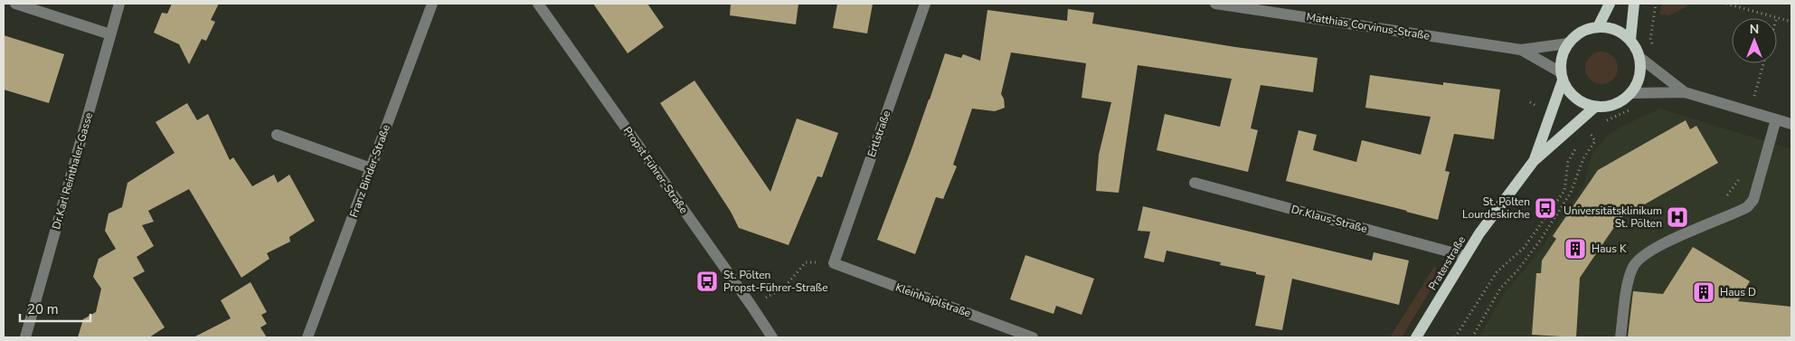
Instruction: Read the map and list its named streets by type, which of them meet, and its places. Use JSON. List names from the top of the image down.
{
  "streets": {
    "main road": ["Praterstraße"],
    "street": [
      "Matthias Corvinus-Straße",
      "Ertlstraße",
      "Propst Führer-Straße",
      "Dr.Karl Reinthaler-Gasse",
      "Franz Binder-Straße",
      "Dr.Klaus-Straße",
      "Kleinhaiplstraße"
    ]
  },
  "crossings": [
    ["Matthias Corvinus-Straße", "Praterstraße"],
    ["Ertlstraße", "Kleinhaiplstraße"],
    ["Dr.Klaus-Straße", "Praterstraße"]
  ],
  "places": {
    "bus stop": ["St. Pölten Lourdeskirche", "St. Pölten Propst-Führer-Straße"],
    "hospital": ["Universitätsklinikum St. Pölten"],
    "building": ["Haus K", "Haus D"]
  },
  "scale_bar": "20 m",
  "north": "top"
}
